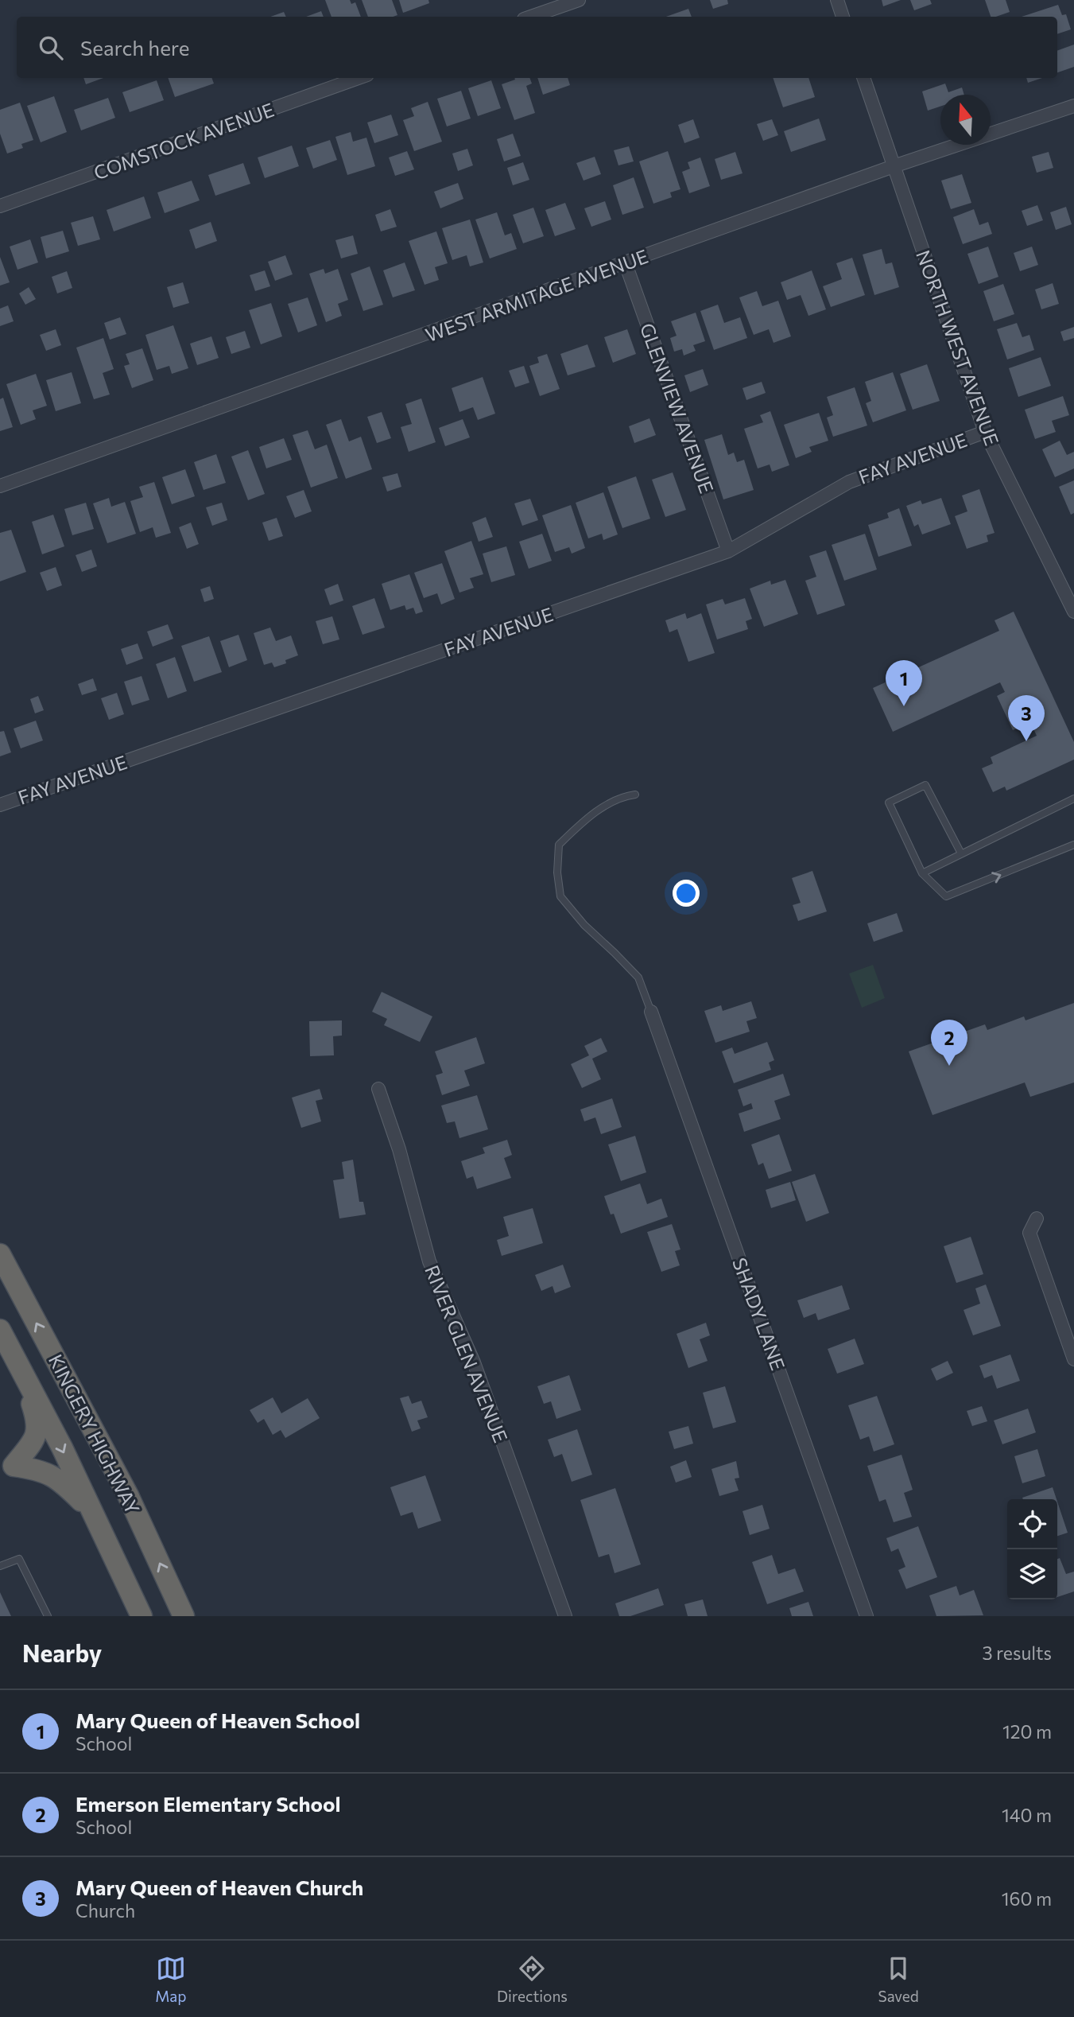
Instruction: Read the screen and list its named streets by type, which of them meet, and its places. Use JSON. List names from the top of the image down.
{
  "streets": {
    "highway": ["KINGERY HIGHWAY"],
    "street": [
      "COMSTOCK AVENUE",
      "WEST ARMITAGE AVENUE",
      "NORTH WEST AVENUE",
      "GLENVIEW AVENUE",
      "FAY AVENUE",
      "SHADY LANE",
      "RIVER GLEN AVENUE"
    ]
  },
  "crossings": [
    ["WEST ARMITAGE AVENUE", "NORTH WEST AVENUE"],
    ["WEST ARMITAGE AVENUE", "GLENVIEW AVENUE"],
    ["NORTH WEST AVENUE", "FAY AVENUE"],
    ["GLENVIEW AVENUE", "FAY AVENUE"]
  ],
  "north": "top",
  "page": {
    "search": "Search here",
    "pins": ["1", "3", "2"],
    "heading": ["Nearby", "3 results"],
    "list": [
      {
        "mark": "1",
        "name": "Mary Queen of Heaven School",
        "note": "School",
        "value": "120 m"
      },
      {
        "mark": "2",
        "name": "Emerson Elementary School",
        "note": "School",
        "value": "140 m"
      },
      {
        "mark": "3",
        "name": "Mary Queen of Heaven Church",
        "note": "Church",
        "value": "160 m"
      }
    ],
    "nav": ["Map", "Directions", "Saved"]
  }
}
